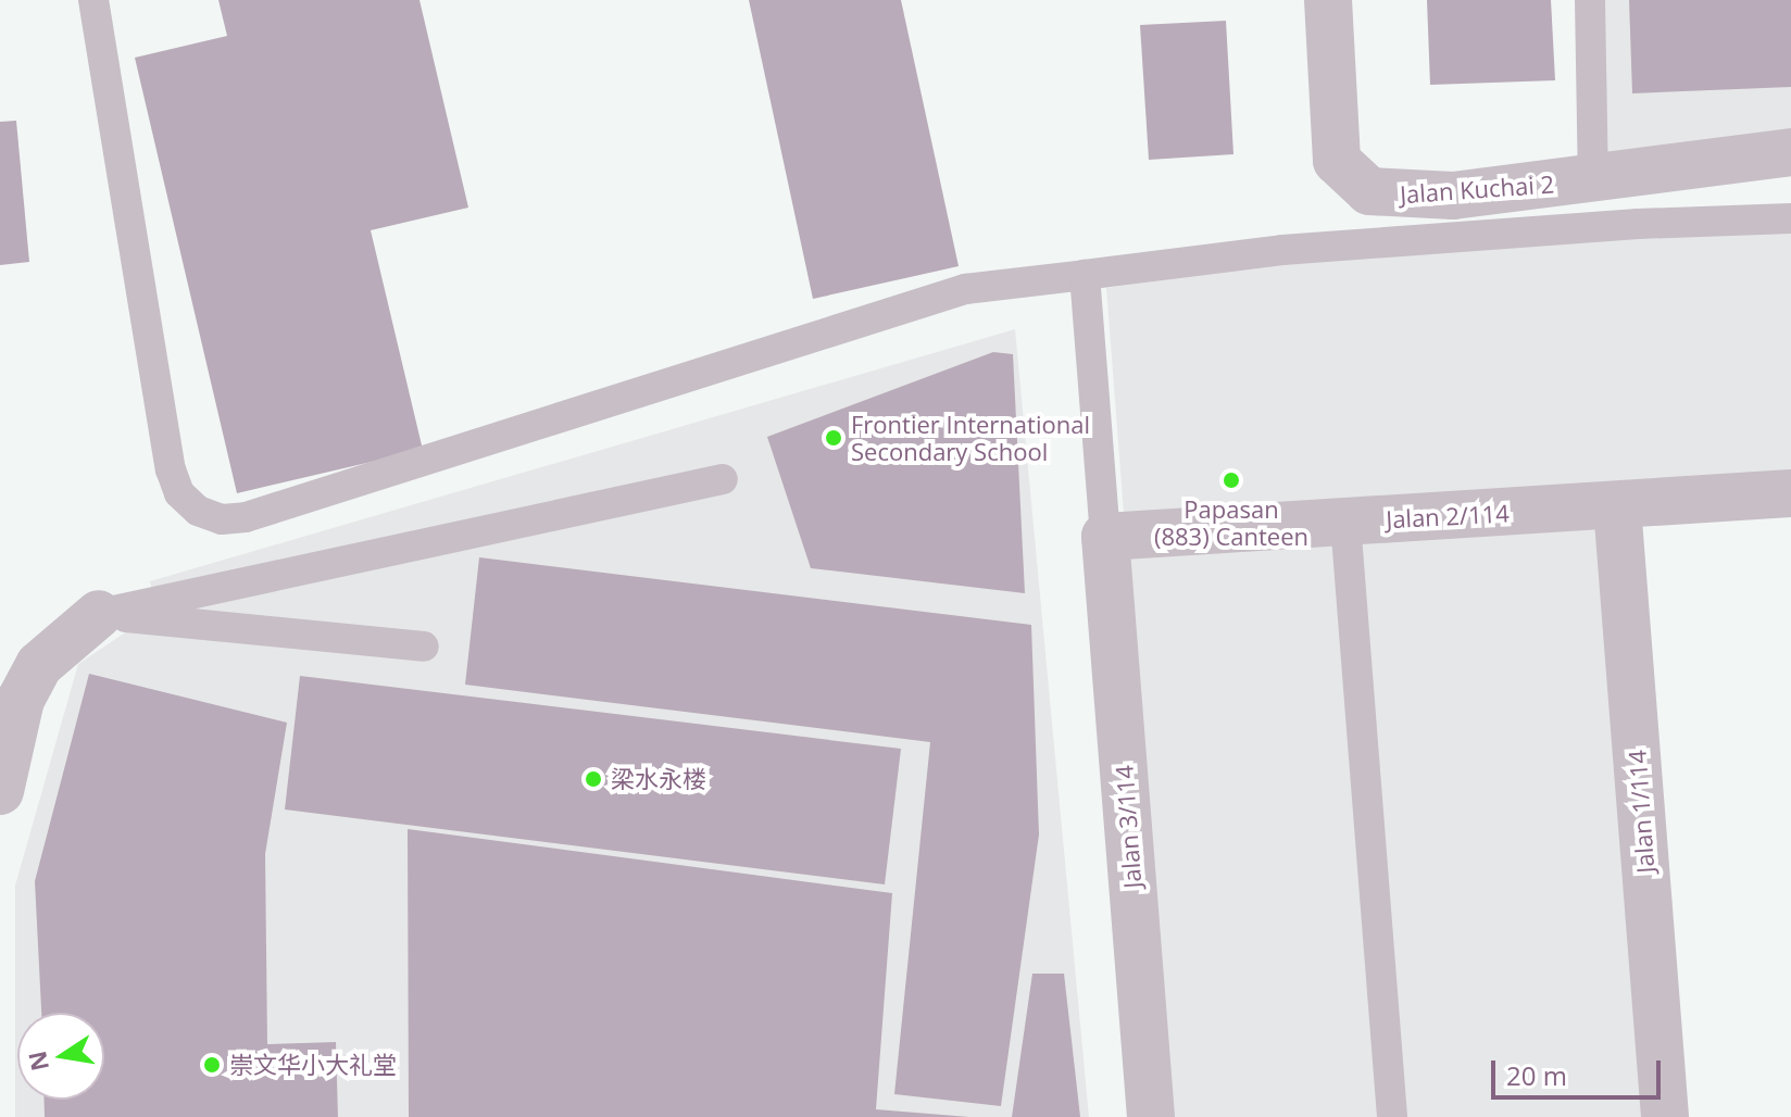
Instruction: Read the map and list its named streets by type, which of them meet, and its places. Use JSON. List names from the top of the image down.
{
  "streets": {
    "street": [
      "Jalan Kuchai 2",
      "Jalan 2/114",
      "Jalan 1/114",
      "Jalan 3/114"
    ]
  },
  "crossings": [
    ["Jalan 2/114", "Jalan 1/114"],
    ["Jalan 2/114", "Jalan 3/114"]
  ],
  "places": [
    "Frontier International Secondary School",
    "Papasan (883) Canteen",
    "梁水永楼",
    "崇文华小大礼堂"
  ],
  "scale_bar": "20 m",
  "north": "left"
}
